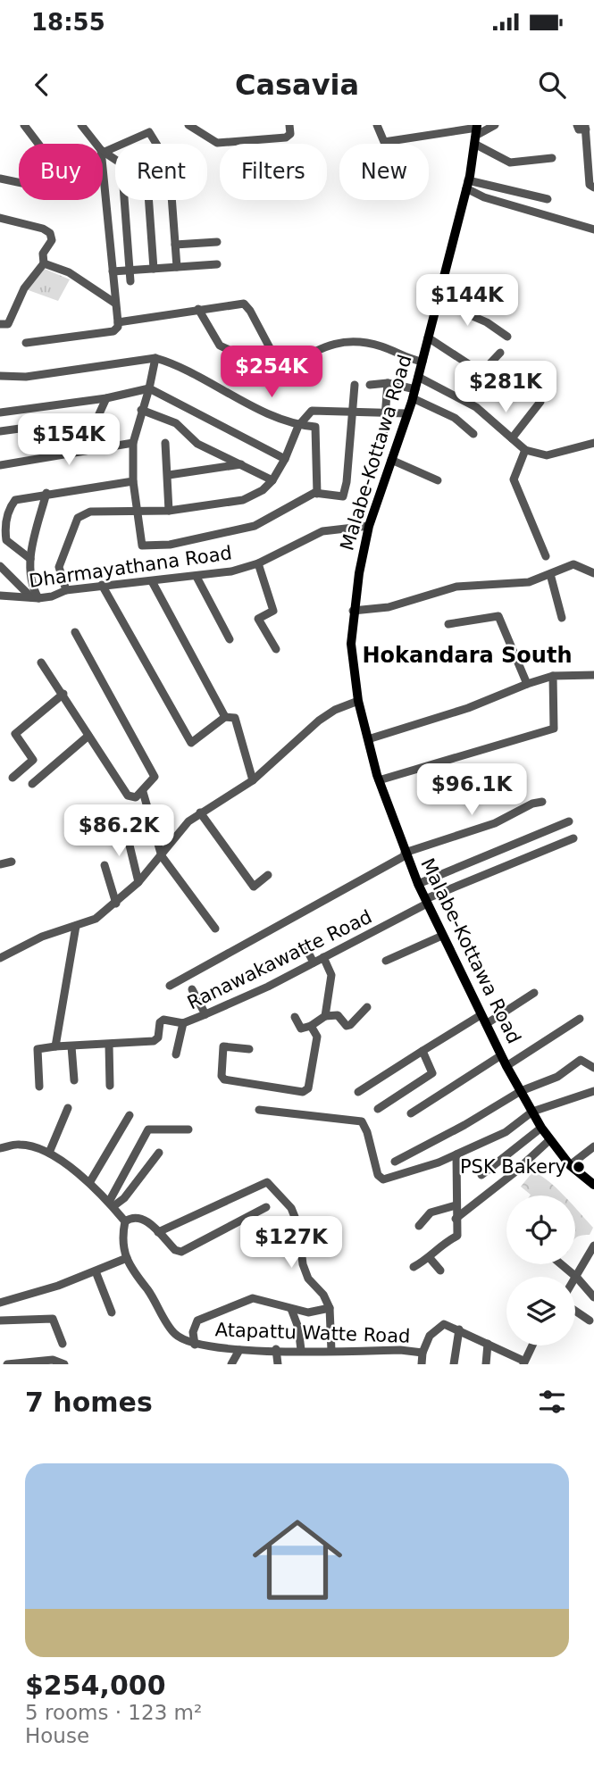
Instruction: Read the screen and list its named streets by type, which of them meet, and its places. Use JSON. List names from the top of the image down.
{
  "streets": {
    "main road": ["Malabe-Kottawa Road"],
    "street": ["Dharmayathana Road", "Ranawakawatte Road", "Atapattu Watte Road"]
  },
  "crossings": [
    ["Malabe-Kottawa Road", "Dharmayathana Road"],
    ["Malabe-Kottawa Road", "Ranawakawatte Road"]
  ],
  "districts": ["Hokandara South"],
  "places": ["PSK Bakery"],
  "page": {
    "status": "18:55",
    "header": "Casavia",
    "chip": [
      "Buy",
      "Rent",
      "Filters",
      "New"
    ],
    "price": [
      "$144K",
      "$254K",
      "$281K",
      "$154K",
      "$96.1K",
      "$86.2K",
      "$127K"
    ],
    "heading": "7 homes",
    "list": [
      {
        "name": "$254,000",
        "note": "5 rooms · 123 m² · House"
      }
    ]
  }
}
